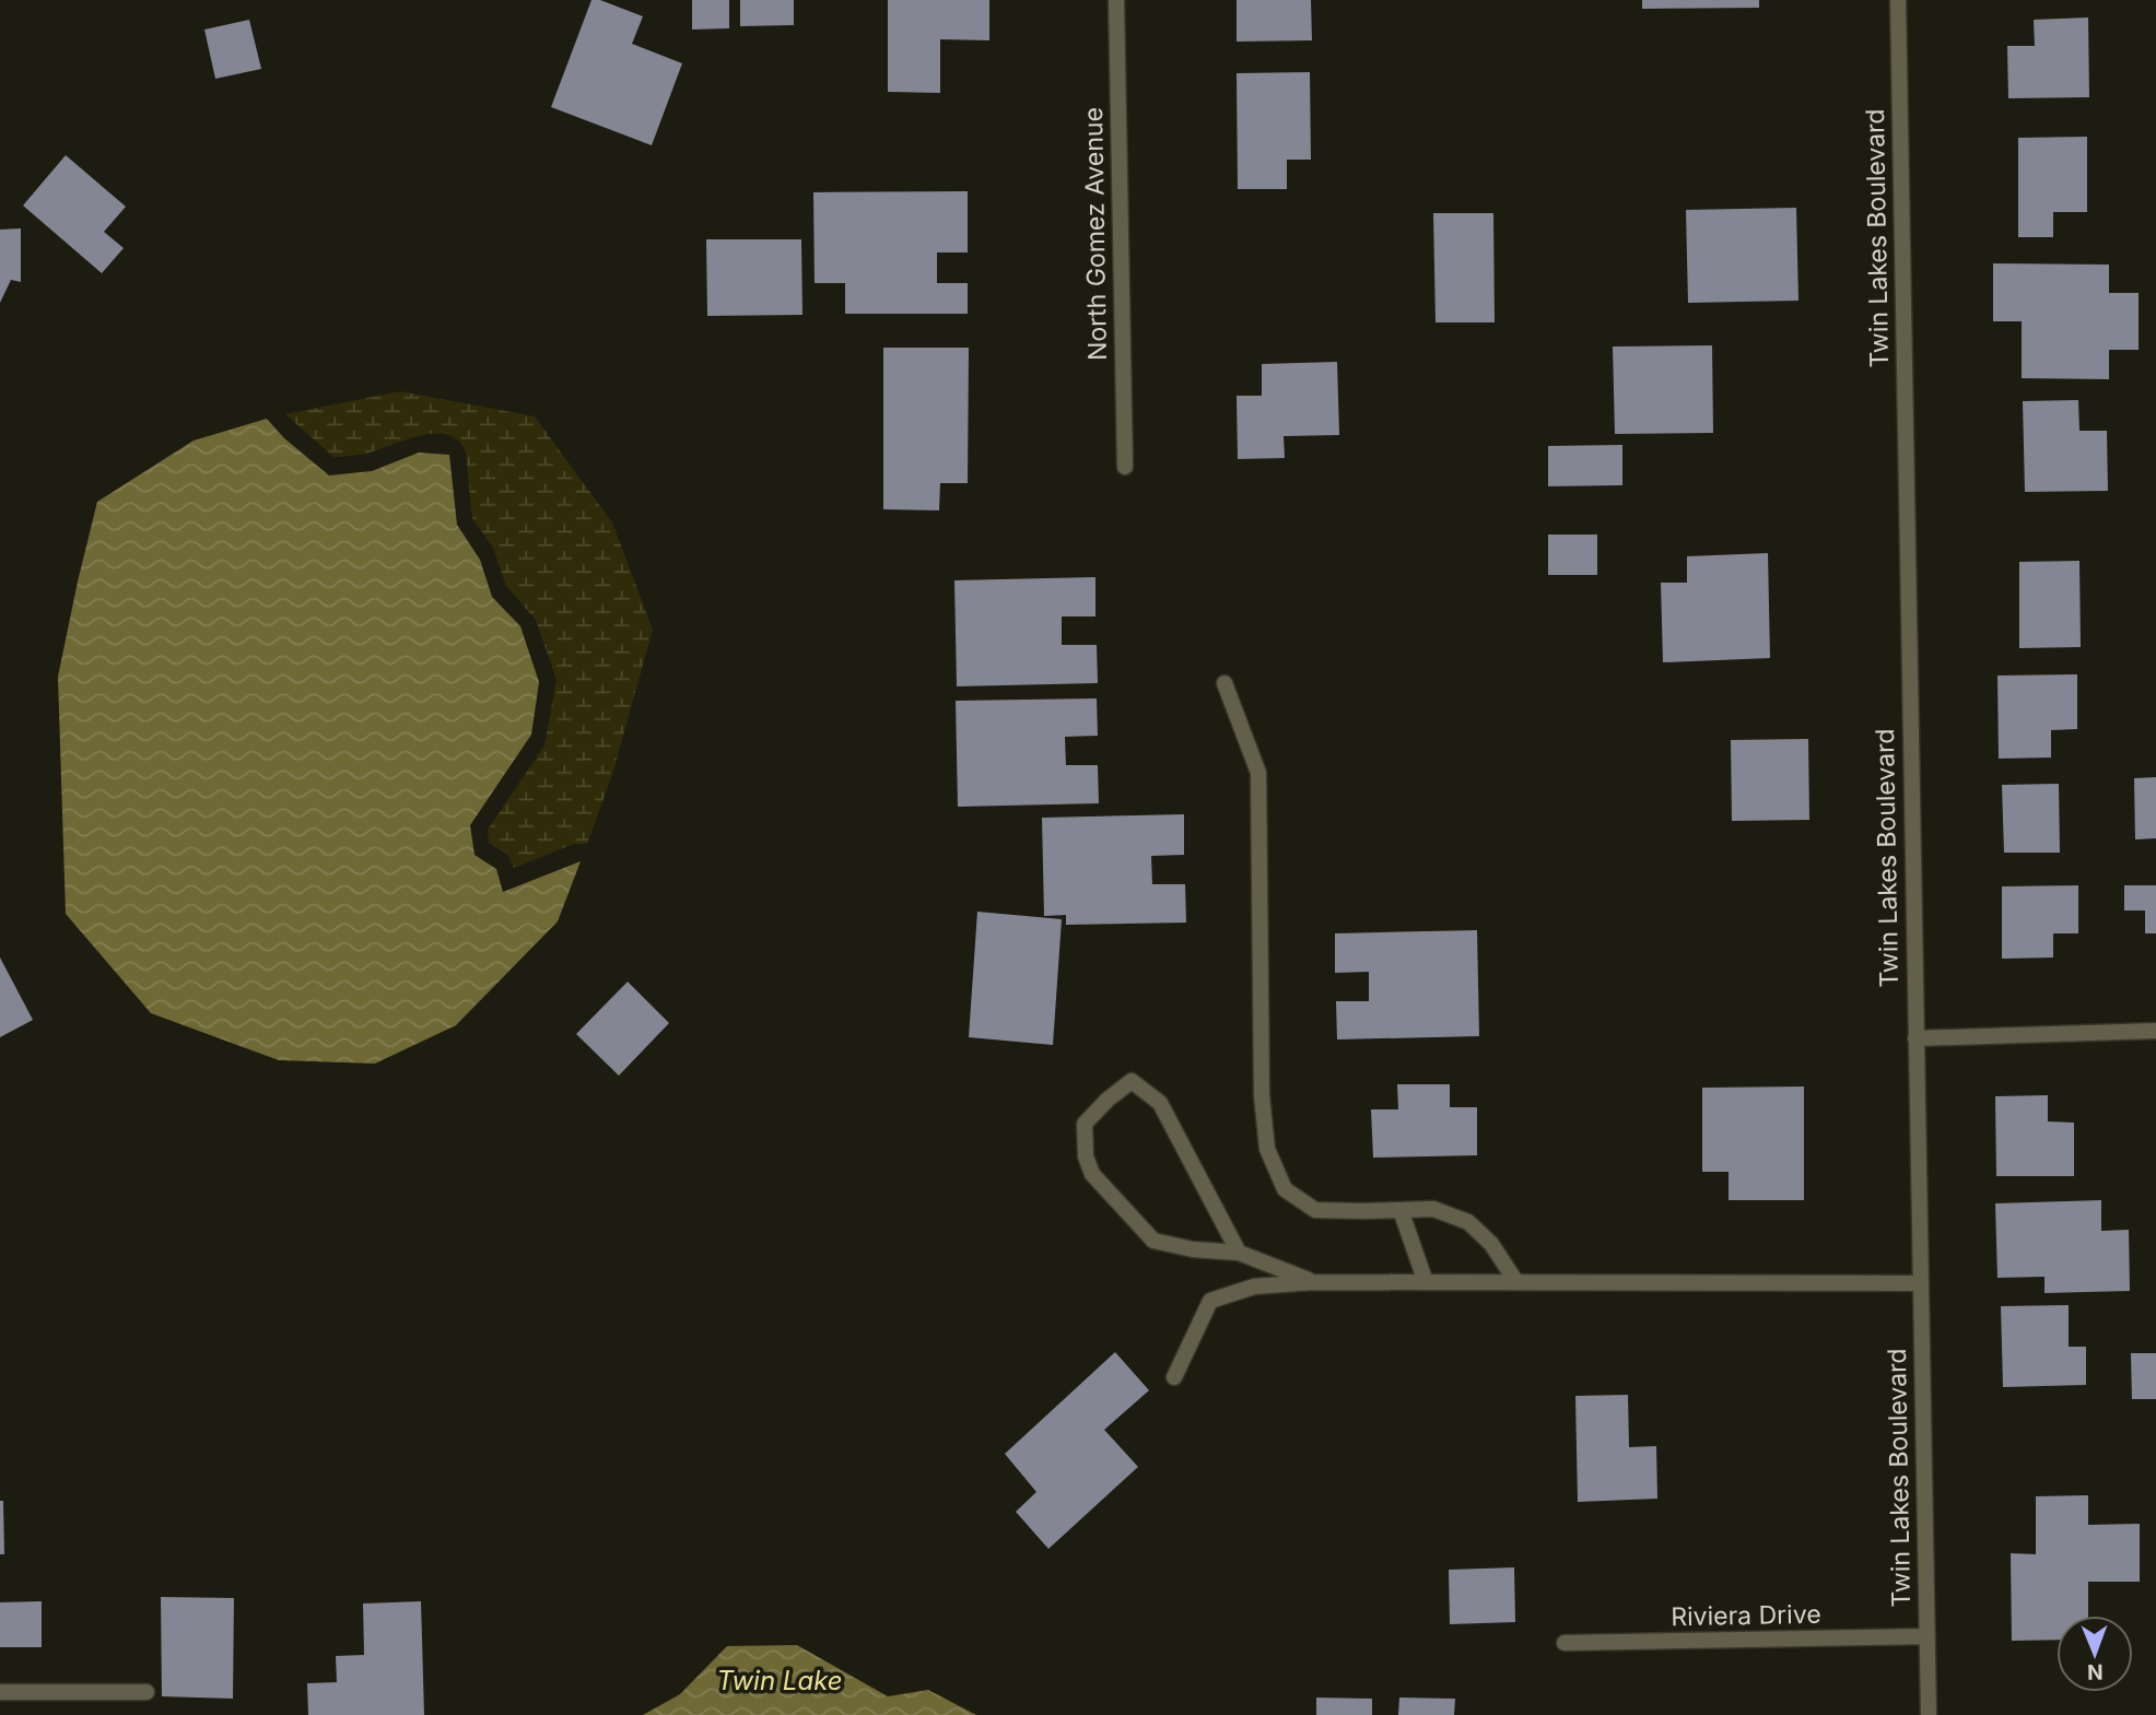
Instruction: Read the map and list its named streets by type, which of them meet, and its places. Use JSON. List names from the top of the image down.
{
  "streets": {
    "street": ["North Gomez Avenue", "Twin Lakes Boulevard", "Riviera Drive"]
  },
  "crossings": [
    ["Twin Lakes Boulevard", "Riviera Drive"]
  ],
  "water": ["Twin Lake"],
  "north": "bottom"
}
